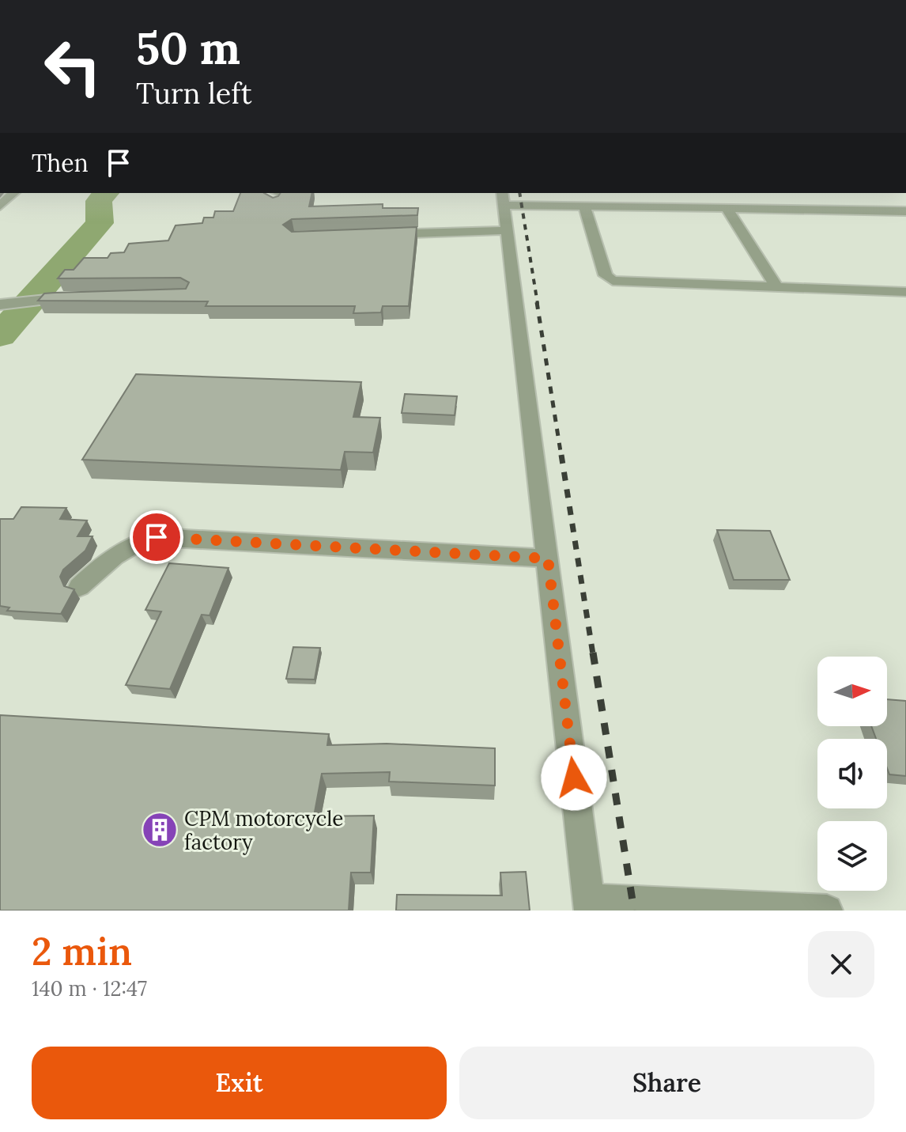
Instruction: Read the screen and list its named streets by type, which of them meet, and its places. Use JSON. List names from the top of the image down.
{
  "places": {
    "building": ["CPM motorcycle factory"]
  },
  "north": "right",
  "page": {
    "turn": ["50 m", "Turn left"],
    "then": "Then",
    "heading": ["2 min", "140 m · 12:47"],
    "buttons": ["Exit", "Share"]
  }
}
